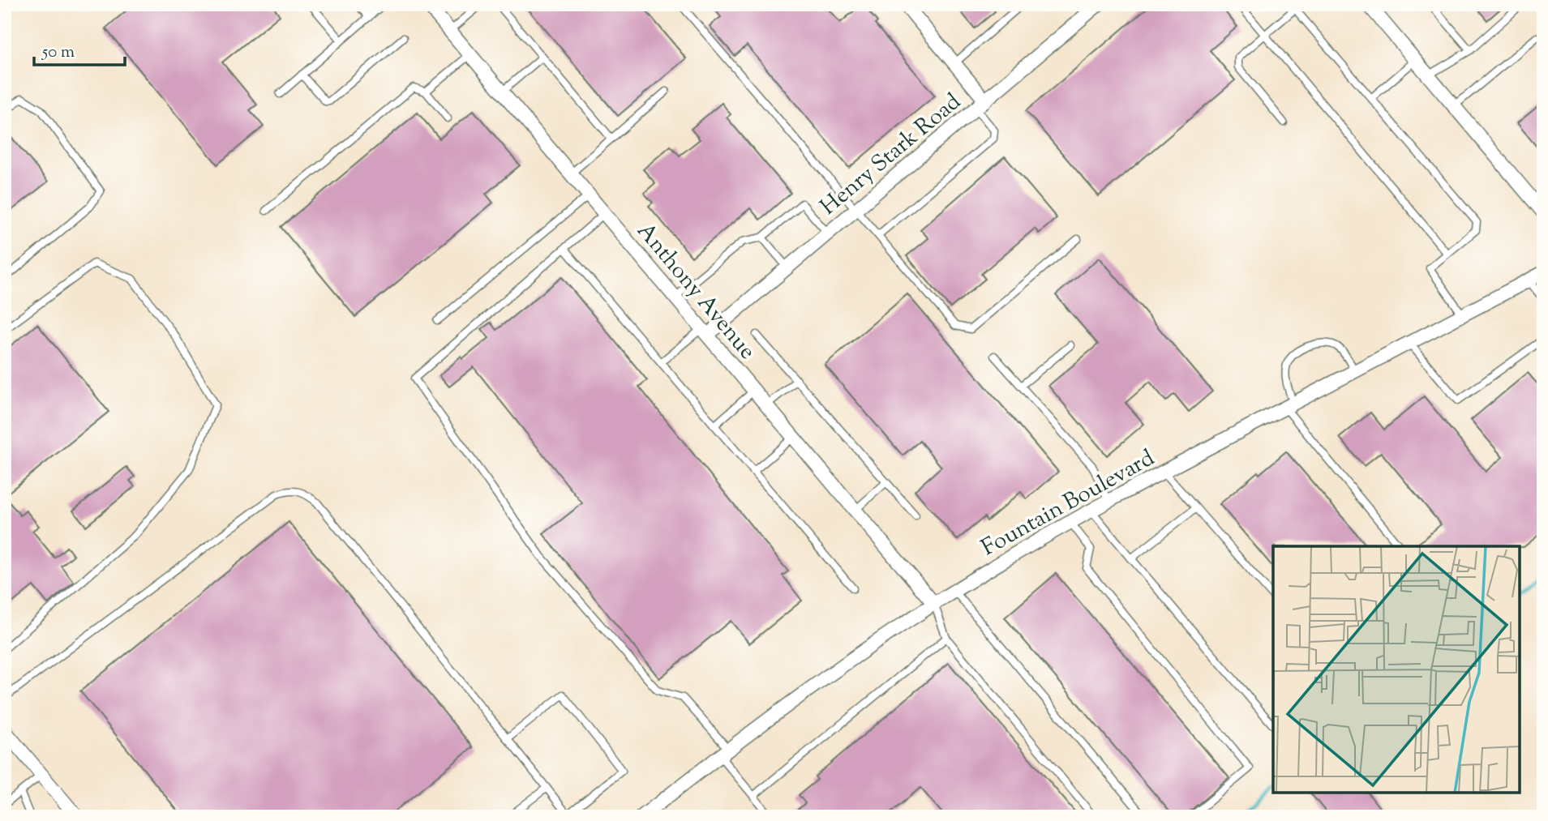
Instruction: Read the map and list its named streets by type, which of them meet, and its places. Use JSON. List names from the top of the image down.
{
  "streets": {
    "street": ["Henry Stark Road", "Anthony Avenue", "Fountain Boulevard"]
  },
  "crossings": [
    ["Henry Stark Road", "Anthony Avenue"],
    ["Anthony Avenue", "Fountain Boulevard"]
  ],
  "scale_bar": "50 m"
}
